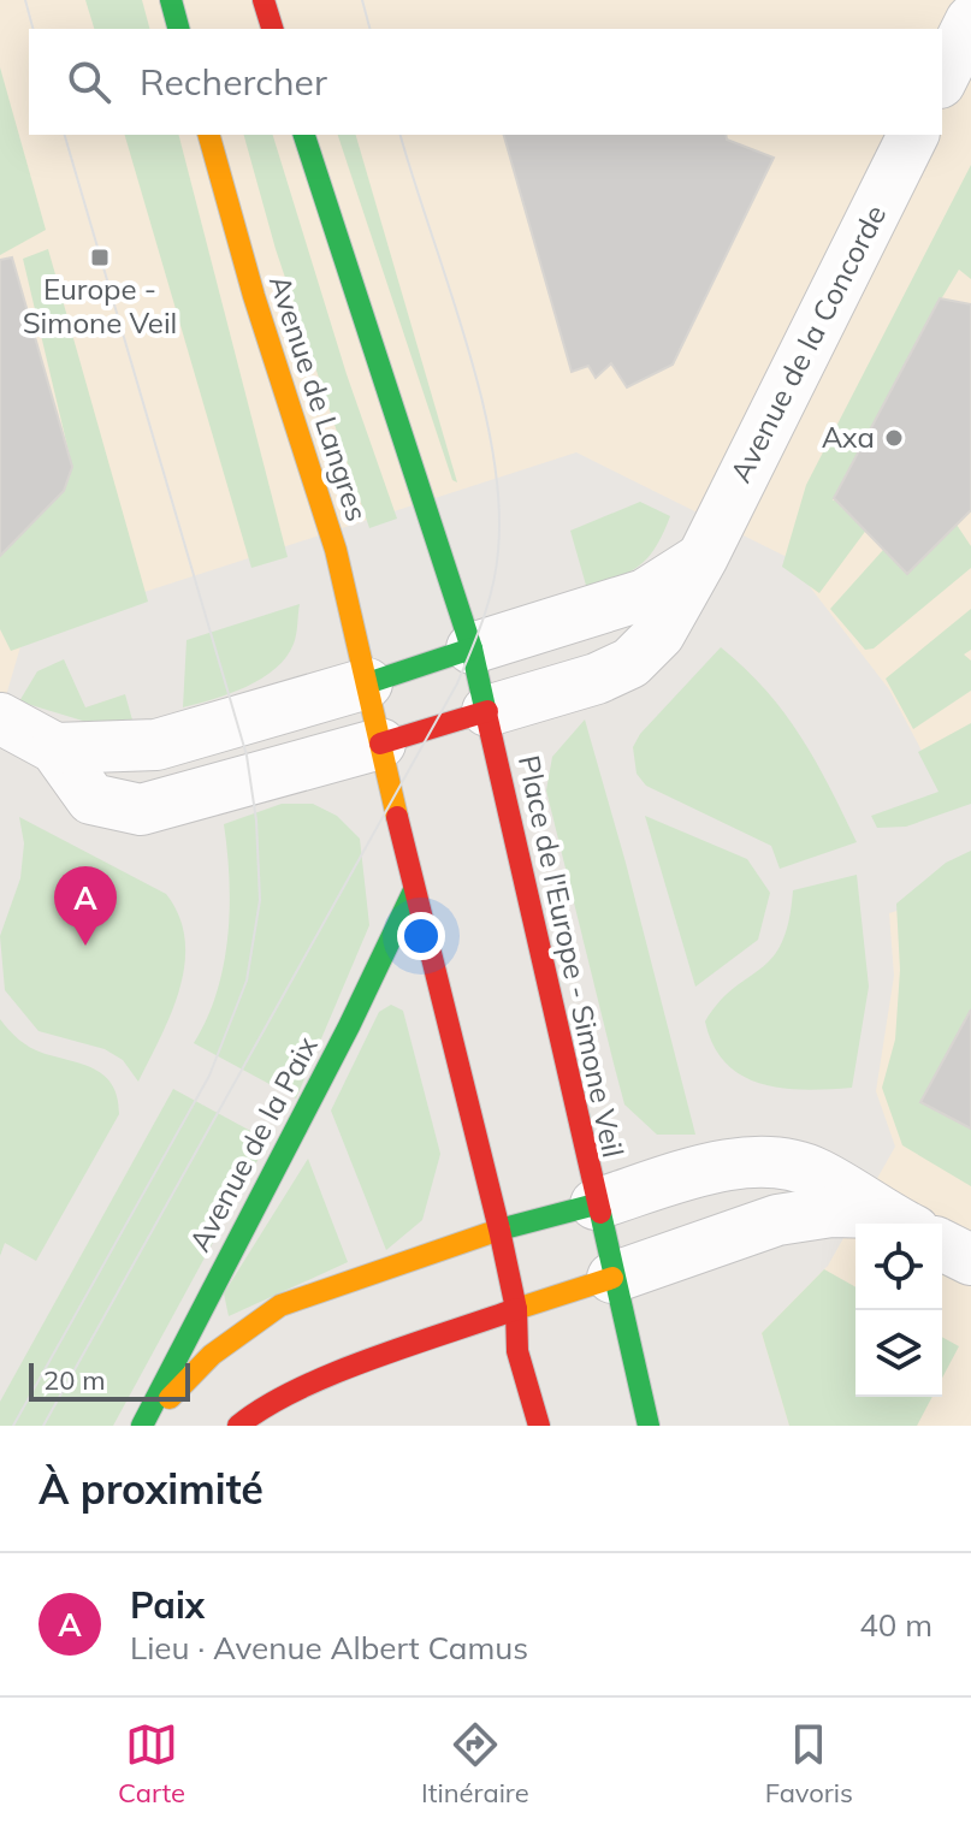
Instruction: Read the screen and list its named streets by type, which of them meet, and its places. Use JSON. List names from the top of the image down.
{
  "streets": {
    "main road": ["Avenue de Langres", "Place de l'Europe - Simone Veil", "Avenue de la Paix"],
    "street": ["Avenue de la Concorde"]
  },
  "crossings": [
    ["Avenue de la Concorde", "Place de l'Europe - Simone Veil"],
    ["Place de l'Europe - Simone Veil", "Avenue de la Paix"]
  ],
  "places": {
    "transit": ["Europe - Simone Veil"],
    "other": ["Axa"]
  },
  "scale_bar": "20 m",
  "page": {
    "search": "Rechercher",
    "pins": "A",
    "scale": "20 m",
    "heading": "À proximité",
    "list": [
      {
        "mark": "A",
        "name": "Paix",
        "note": "Lieu · Avenue Albert Camus",
        "value": "40 m"
      }
    ],
    "nav": ["Carte", "Itinéraire", "Favoris"]
  }
}
